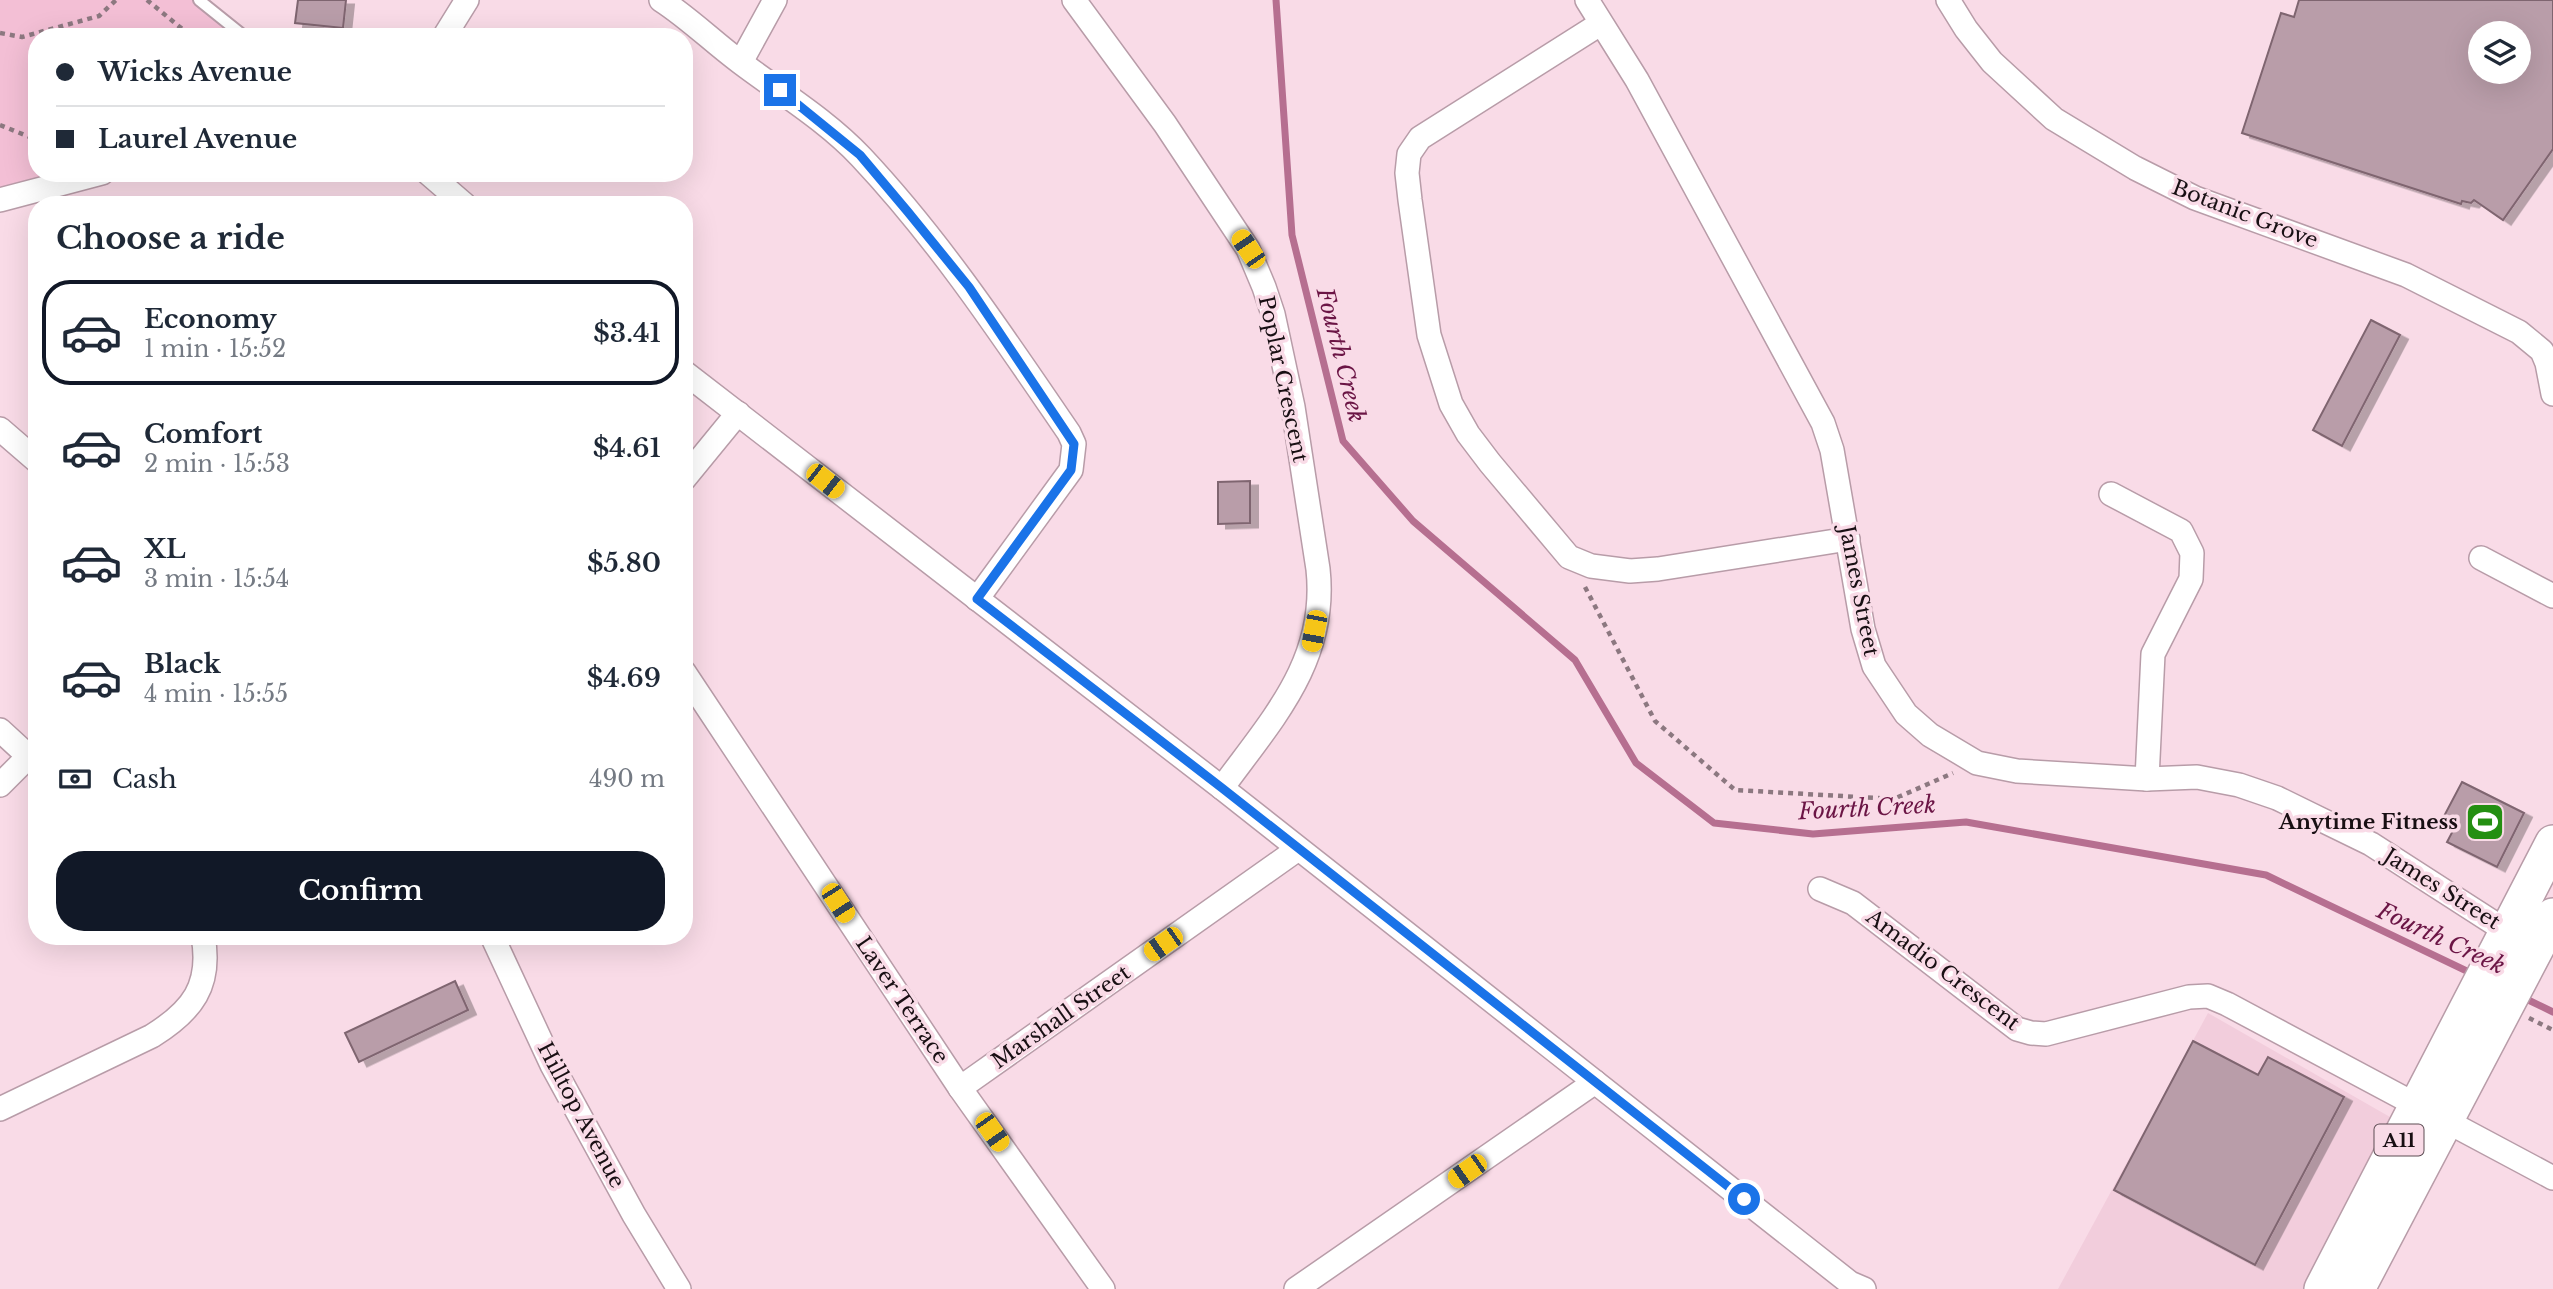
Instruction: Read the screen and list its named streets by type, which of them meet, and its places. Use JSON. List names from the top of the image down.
{
  "streets": {
    "main road": ["A11"],
    "street": [
      "Botanic Grove",
      "Poplar Crescent",
      "James Street",
      "Amadio Crescent",
      "Laver Terrace",
      "Marshall Street",
      "Hilltop Avenue"
    ]
  },
  "crossings": [
    ["James Street", "A11"],
    ["Amadio Crescent", "A11"],
    ["Laver Terrace", "Marshall Street"]
  ],
  "water": ["Fourth Creek"],
  "places": {
    "sports": ["Anytime Fitness"]
  },
  "page": {
    "banner": ["Wicks Avenue", "Laurel Avenue"],
    "heading": "Choose a ride",
    "list": [
      {
        "name": "Economy",
        "note": "1 min · 15:52",
        "value": "$3.41"
      },
      {
        "name": "Comfort",
        "note": "2 min · 15:53",
        "value": "$4.61"
      },
      {
        "name": "XL",
        "note": "3 min · 15:54",
        "value": "$5.80"
      },
      {
        "name": "Black",
        "note": "4 min · 15:55",
        "value": "$4.69"
      }
    ],
    "pay": ["Cash", "490 m"],
    "buttons": "Confirm"
  }
}
